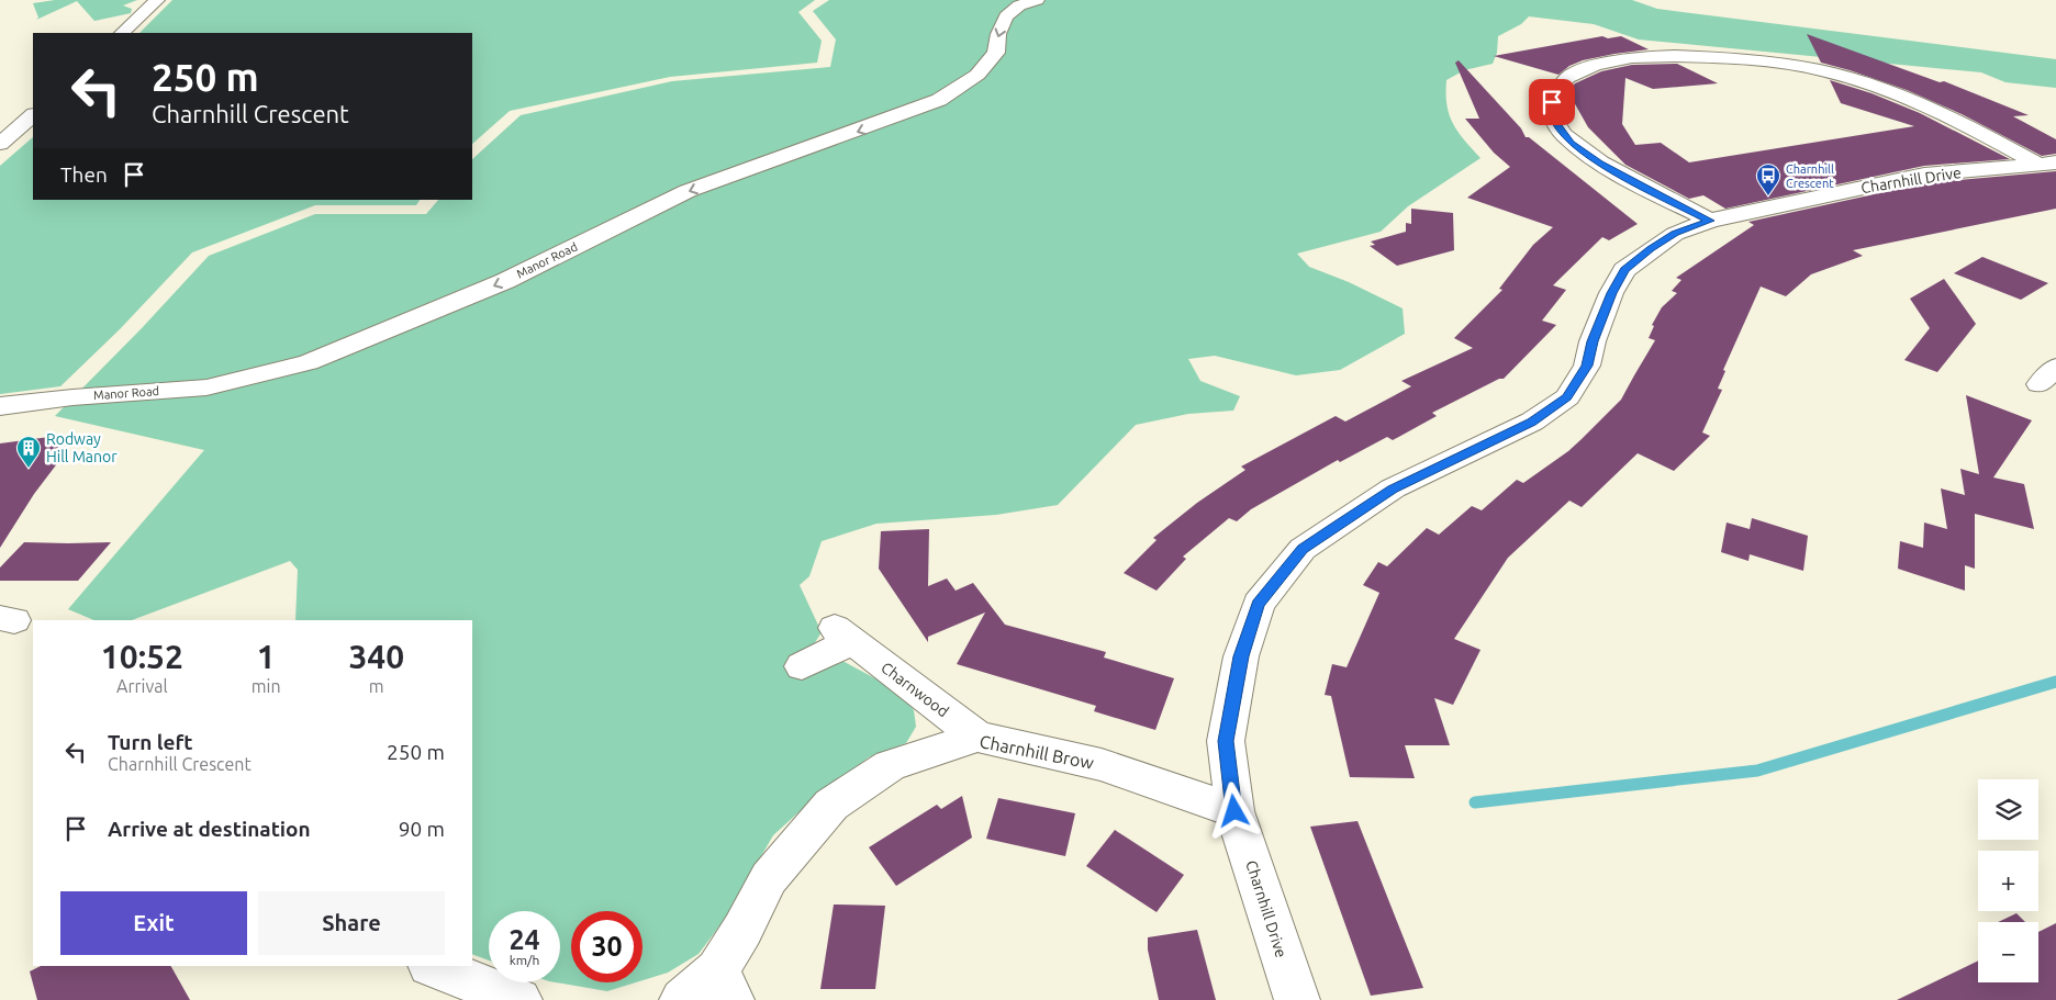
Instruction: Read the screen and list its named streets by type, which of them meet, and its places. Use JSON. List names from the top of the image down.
{
  "streets": {
    "street": [
      "Charnhill Drive",
      "Manor Road",
      "Charnwood",
      "Charnhill Brow"
    ]
  },
  "crossings": [
    ["Charnhill Drive", "Charnhill Brow"],
    ["Charnwood", "Charnhill Brow"]
  ],
  "one_way": ["Manor Road"],
  "places": {
    "bus stop": ["Charnhill Crescent"],
    "building": ["Rodway Hill Manor"]
  },
  "page": {
    "turn": ["250 m", "Charnhill Crescent"],
    "then": "Then",
    "eta": [
      "10:52",
      "Arrival",
      "1",
      "min",
      "340",
      "m"
    ],
    "list": [
      {
        "name": "Turn left",
        "note": "Charnhill Crescent",
        "value": "250 m"
      },
      {
        "name": "Arrive at destination",
        "value": "90 m"
      }
    ],
    "map_buttons": ["+", "−"],
    "buttons": ["Exit", "Share"],
    "speed": "24 km/h",
    "limit": "30"
  }
}
